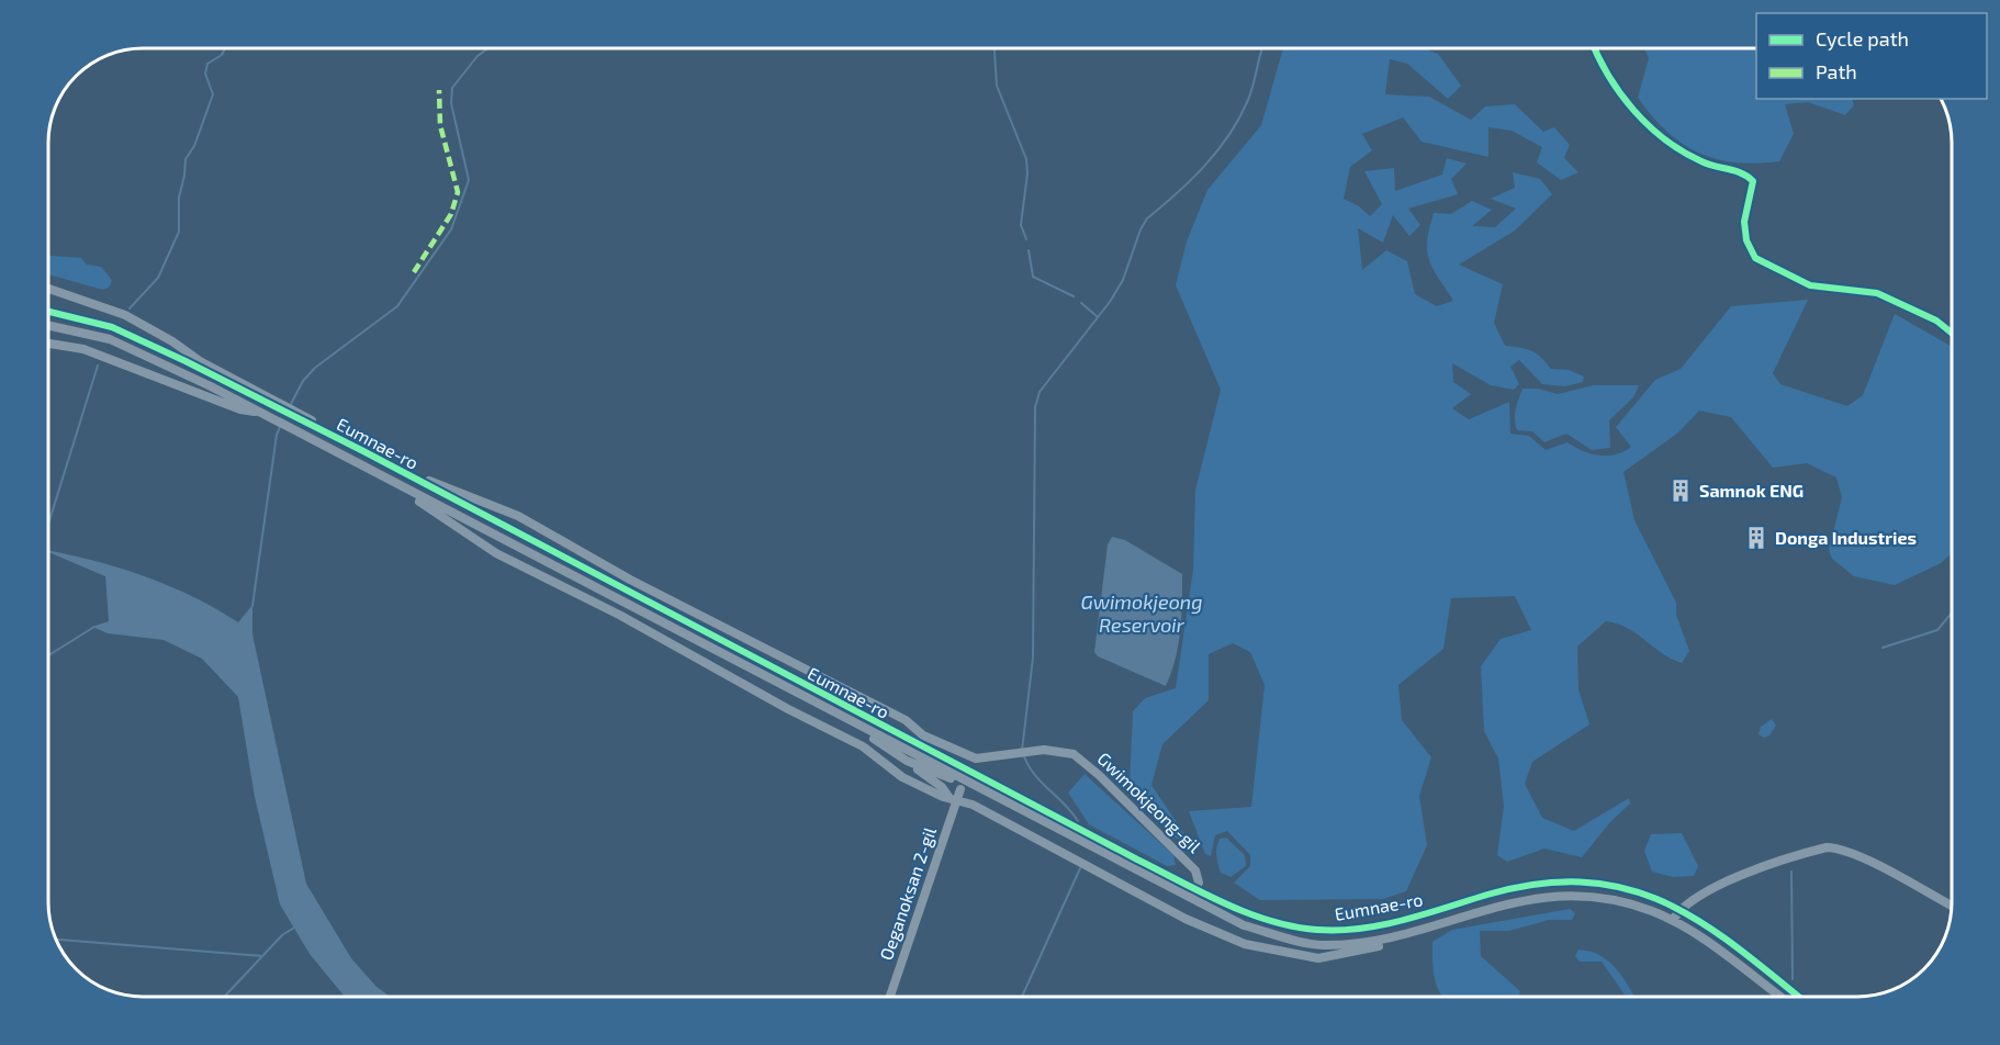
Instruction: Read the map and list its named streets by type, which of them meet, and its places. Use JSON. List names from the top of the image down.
{
  "streets": {
    "street": ["Eumnae-ro", "Gwimokjeong-gil", "Oeganoksan 2-gil"]
  },
  "crossings": [
    ["Eumnae-ro", "Gwimokjeong-gil"],
    ["Eumnae-ro", "Oeganoksan 2-gil"]
  ],
  "water": ["Gwimokjeong Reservoir"],
  "places": {
    "building": ["Samnok ENG", "Donga Industries"]
  },
  "legend": ["Cycle path", "Path"]
}
